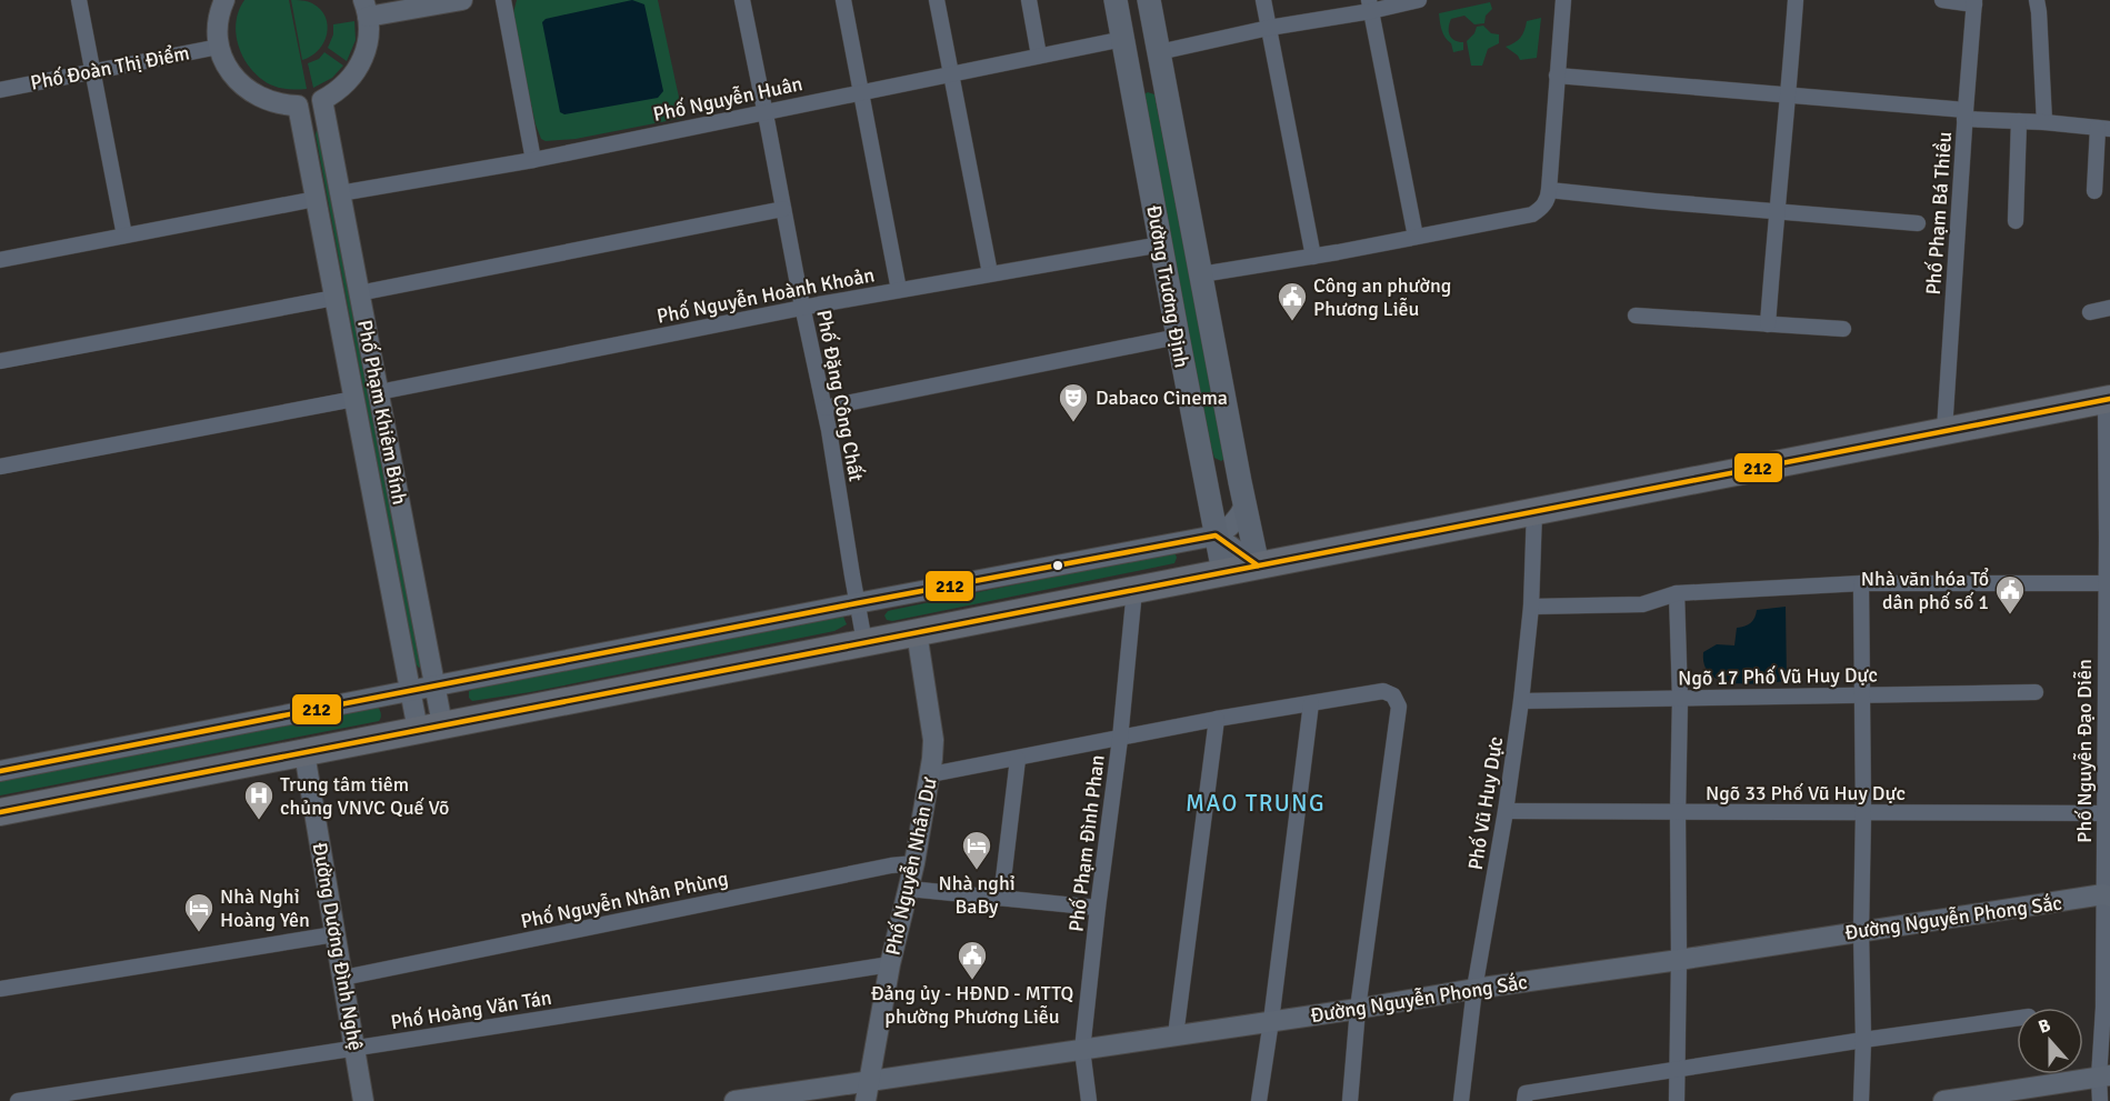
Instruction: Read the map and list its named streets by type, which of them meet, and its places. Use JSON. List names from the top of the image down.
{
  "streets": {
    "main road": [
      "Đường Trương Định",
      "Phố Phạm Khiêm Bính",
      "Phố Nguyễn Nhân Dư",
      "Đường Nguyễn Phong Sắc",
      "Đường Dương Đình Nghệ"
    ],
    "street": [
      "Phố Đoàn Thị Điểm",
      "Phố Nguyễn Huân",
      "Phố Phạm Bá Thiều",
      "Phố Nguyễn Hoành Khoản",
      "Phố Đặng Công Chất",
      "Ngõ 17 Phố Vũ Huy Dực",
      "Phố Nguyễn Đạo Diễn",
      "Ngõ 33 Phố Vũ Huy Dực",
      "Phố Vũ Huy Dực",
      "Phố Phạm Đình Phan",
      "Phố Nguyễn Nhân Phùng",
      "Phố Hoàng Văn Tán"
    ]
  },
  "crossings": [
    ["Phố Đoàn Thị Điểm", "Phố Phạm Khiêm Bính"],
    ["Phố Nguyễn Huân", "Đường Trương Định"],
    ["Phố Nguyễn Huân", "Phố Đặng Công Chất"],
    ["Phố Nguyễn Huân", "Phố Phạm Khiêm Bính"],
    ["Đường Trương Định", "Phố Nguyễn Hoành Khoản"],
    ["Phố Nguyễn Hoành Khoản", "Phố Đặng Công Chất"],
    ["Phố Nguyễn Hoành Khoản", "Phố Phạm Khiêm Bính"],
    ["Ngõ 17 Phố Vũ Huy Dực", "Phố Vũ Huy Dực"],
    ["Phố Nguyễn Đạo Diễn", "Ngõ 33 Phố Vũ Huy Dực"],
    ["Phố Nguyễn Đạo Diễn", "Đường Nguyễn Phong Sắc"],
    ["Ngõ 33 Phố Vũ Huy Dực", "Phố Vũ Huy Dực"],
    ["Phố Vũ Huy Dực", "Đường Nguyễn Phong Sắc"],
    ["Phố Phạm Đình Phan", "Đường Nguyễn Phong Sắc"],
    ["Phố Nguyễn Nhân Dư", "Phố Nguyễn Nhân Phùng"],
    ["Phố Nguyễn Nhân Dư", "Đường Nguyễn Phong Sắc"],
    ["Phố Nguyễn Nhân Dư", "Phố Hoàng Văn Tán"],
    ["Phố Nguyễn Nhân Phùng", "Đường Dương Đình Nghệ"],
    ["Đường Dương Đình Nghệ", "Phố Hoàng Văn Tán"]
  ],
  "districts": ["MAO TRUNG"],
  "places": {
    "public building": ["Công an phường Phương Liễu", "Nhà văn hóa Tổ dân phố số 1", "Đảng ủy - HĐND - MTTQ phường Phương Liễu"],
    "theatre": ["Dabaco Cinema"],
    "hospital": ["Trung tâm tiêm chủng VNVC Quế Võ"],
    "hotel": ["Nhà nghỉ BaBy", "Nhà Nghỉ Hoàng Yên"]
  },
  "lines": ["transit line 212"],
  "north": "top"
}
